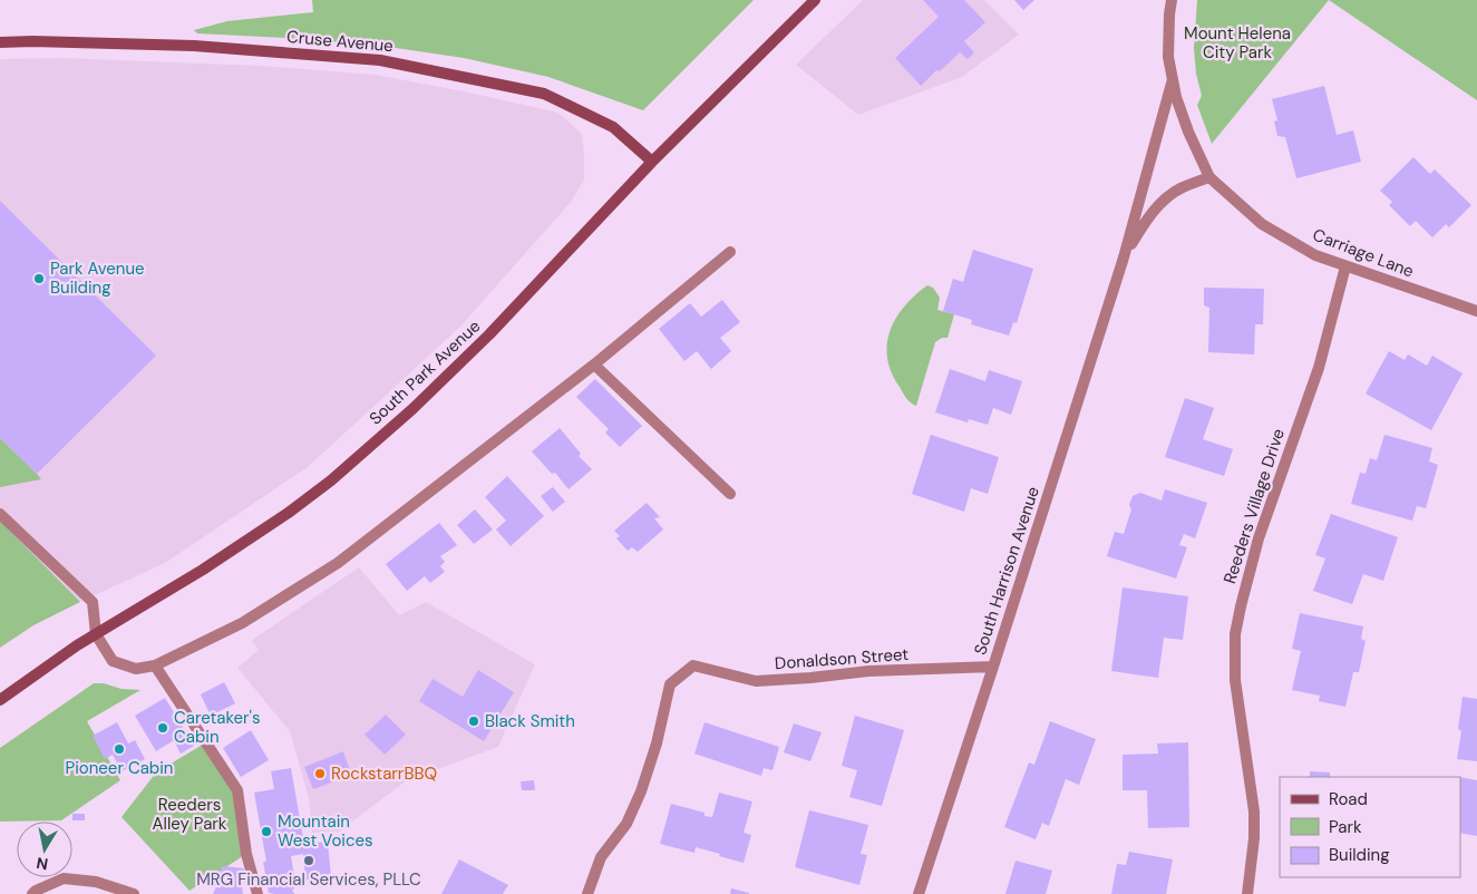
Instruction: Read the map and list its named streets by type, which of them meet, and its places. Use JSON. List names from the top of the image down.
{
  "streets": {
    "street": [
      "Cruse Avenue",
      "Carriage Lane",
      "South Park Avenue",
      "Reeders Village Drive",
      "South Harrison Avenue",
      "Donaldson Street"
    ]
  },
  "crossings": [
    ["Cruse Avenue", "South Park Avenue"],
    ["Carriage Lane", "Reeders Village Drive"],
    ["Carriage Lane", "South Harrison Avenue"],
    ["South Harrison Avenue", "Donaldson Street"]
  ],
  "parks": ["Mount Helena City Park", "Reeders Alley Park"],
  "places": [
    "Park Avenue Building",
    "Black Smith",
    "Caretaker's Cabin",
    "Pioneer Cabin",
    "RockstarrBBQ",
    "Mountain West Voices",
    "MRG Financial Services, PLLC"
  ],
  "legend": ["Road", "Park", "Building"],
  "north": "bottom"
}
